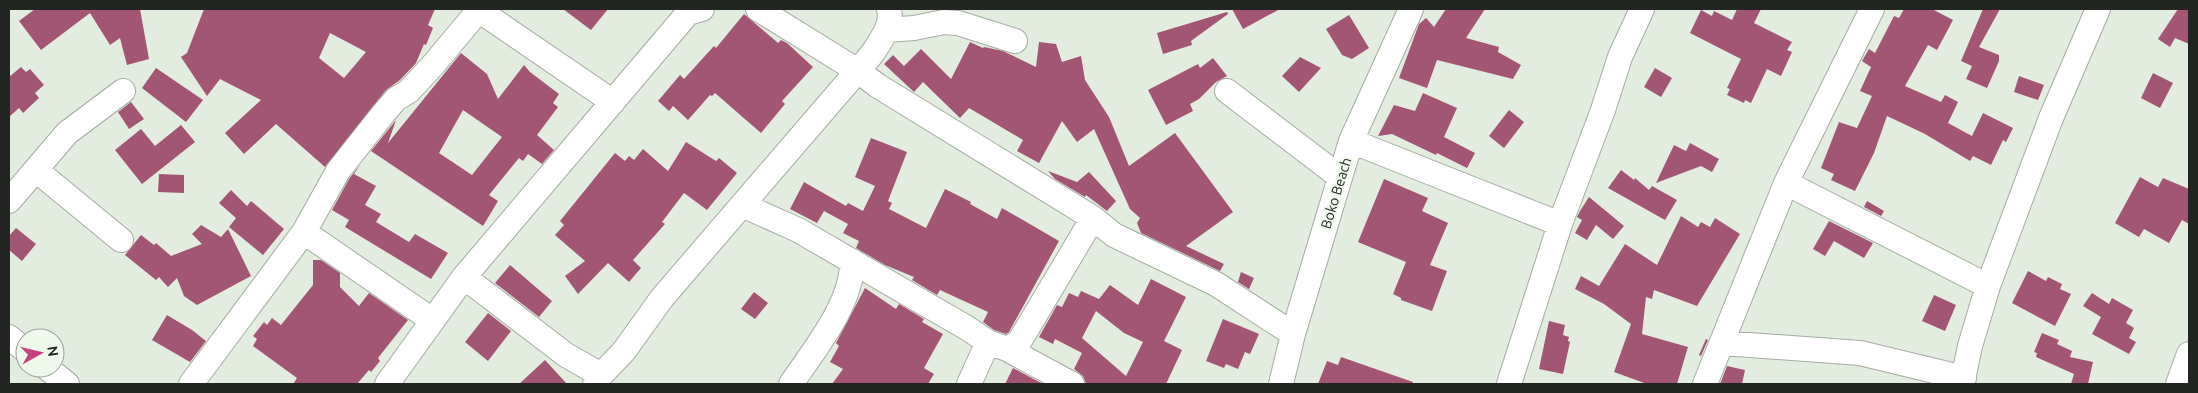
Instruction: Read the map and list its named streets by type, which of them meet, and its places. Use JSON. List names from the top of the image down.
{
  "streets": {
    "street": ["Boko Beach"]
  },
  "north": "right"
}
